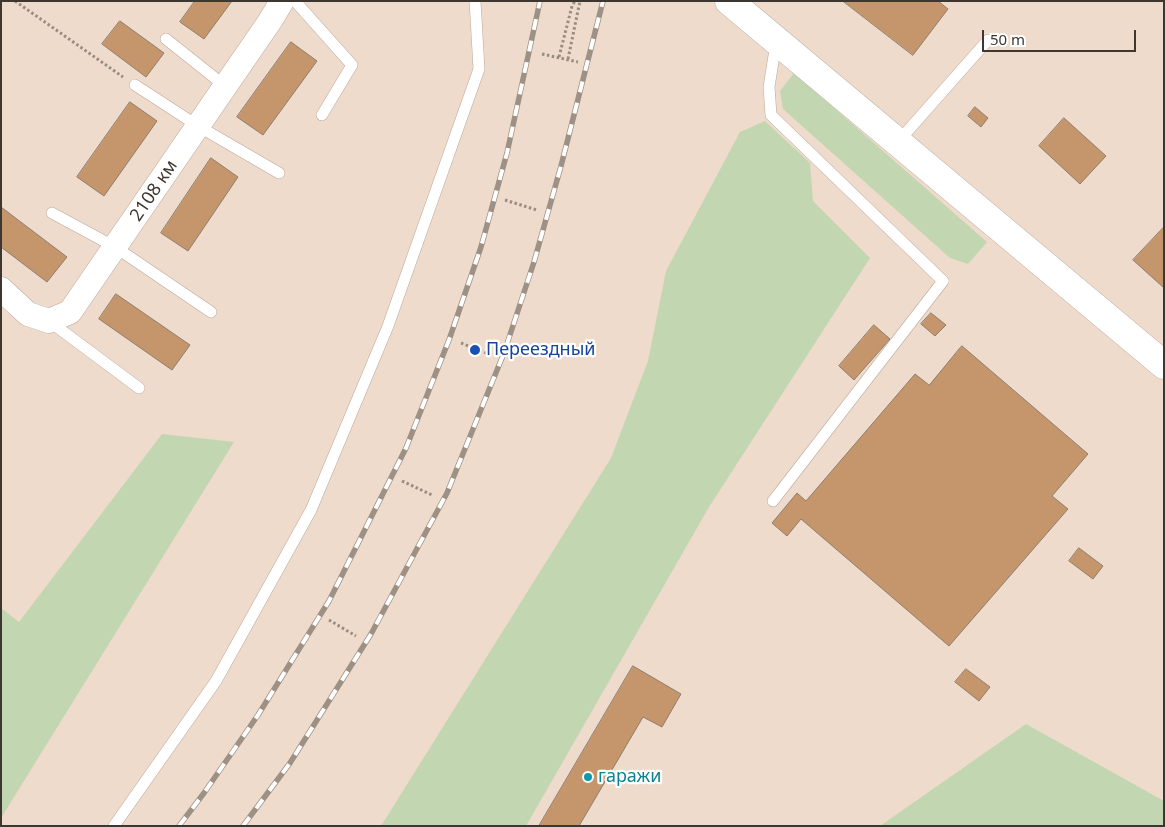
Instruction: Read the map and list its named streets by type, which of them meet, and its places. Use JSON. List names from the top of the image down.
{
  "streets": {
    "street": ["2108 км"]
  },
  "places": ["Переездный", "гаражи"],
  "scale_bar": "50 m"
}
